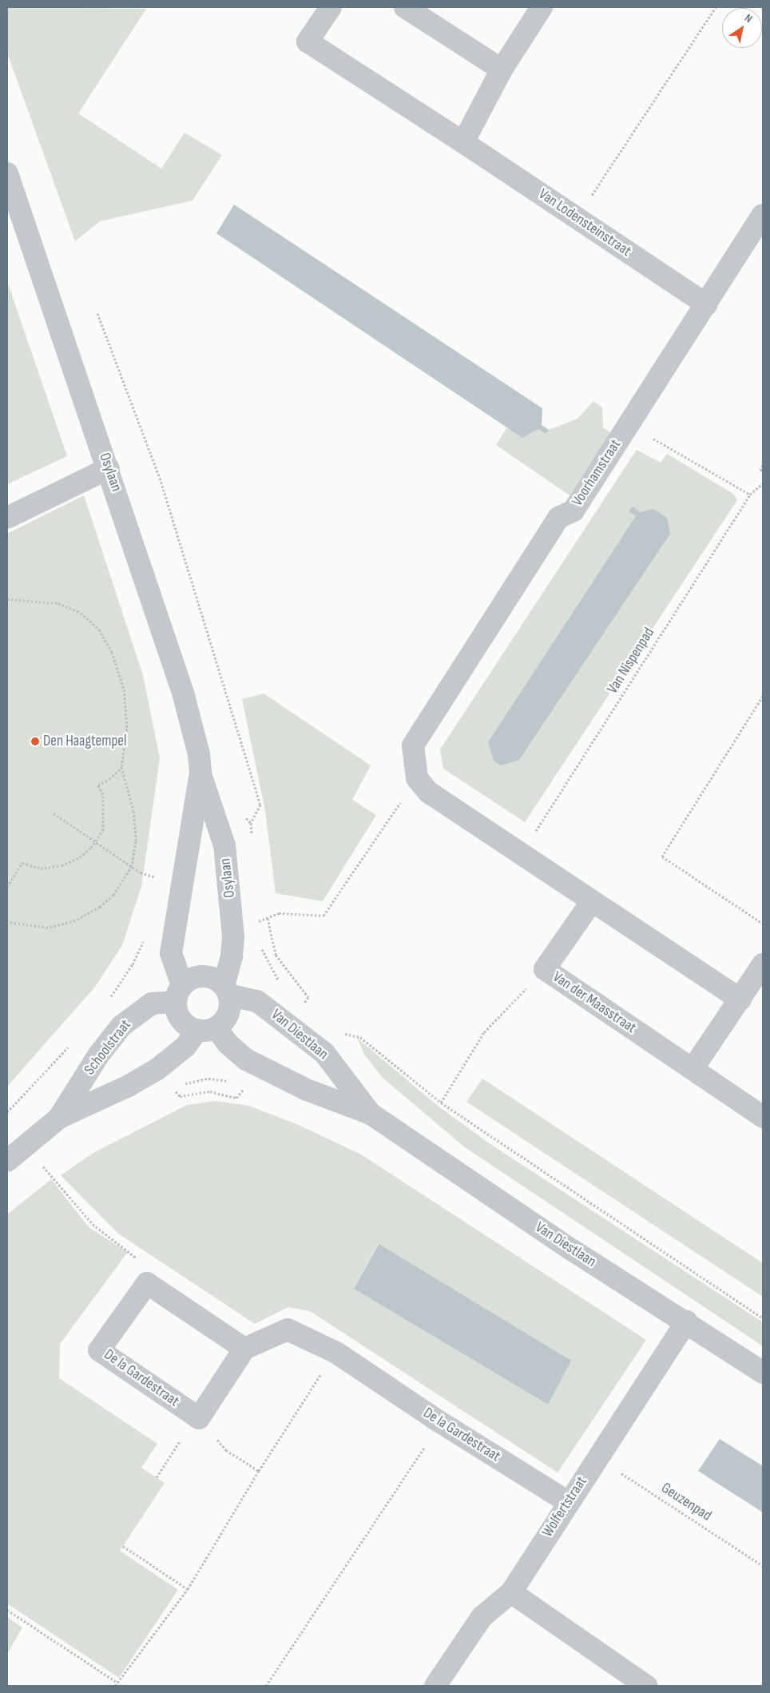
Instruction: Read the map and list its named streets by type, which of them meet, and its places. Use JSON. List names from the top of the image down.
{
  "streets": {
    "street": [
      "Van Lodensteinstraat",
      "Osylaan",
      "Voorhamstraat",
      "Van der Maasstraat",
      "Van Diestlaan",
      "Schoolstraat",
      "De la Gardestraat",
      "Wolfertstraat"
    ],
    "path": ["Van Nispenpad", "Geuzenpad"]
  },
  "crossings": [
    ["Van Lodensteinstraat", "Voorhamstraat"],
    ["Osylaan", "Van Diestlaan"],
    ["Osylaan", "Schoolstraat"],
    ["Van Diestlaan", "Schoolstraat"],
    ["Van Diestlaan", "Wolfertstraat"],
    ["De la Gardestraat", "Wolfertstraat"],
    ["Geuzenpad", "Wolfertstraat"]
  ],
  "places": ["Den Haagtempel"],
  "north": "top right"
}
